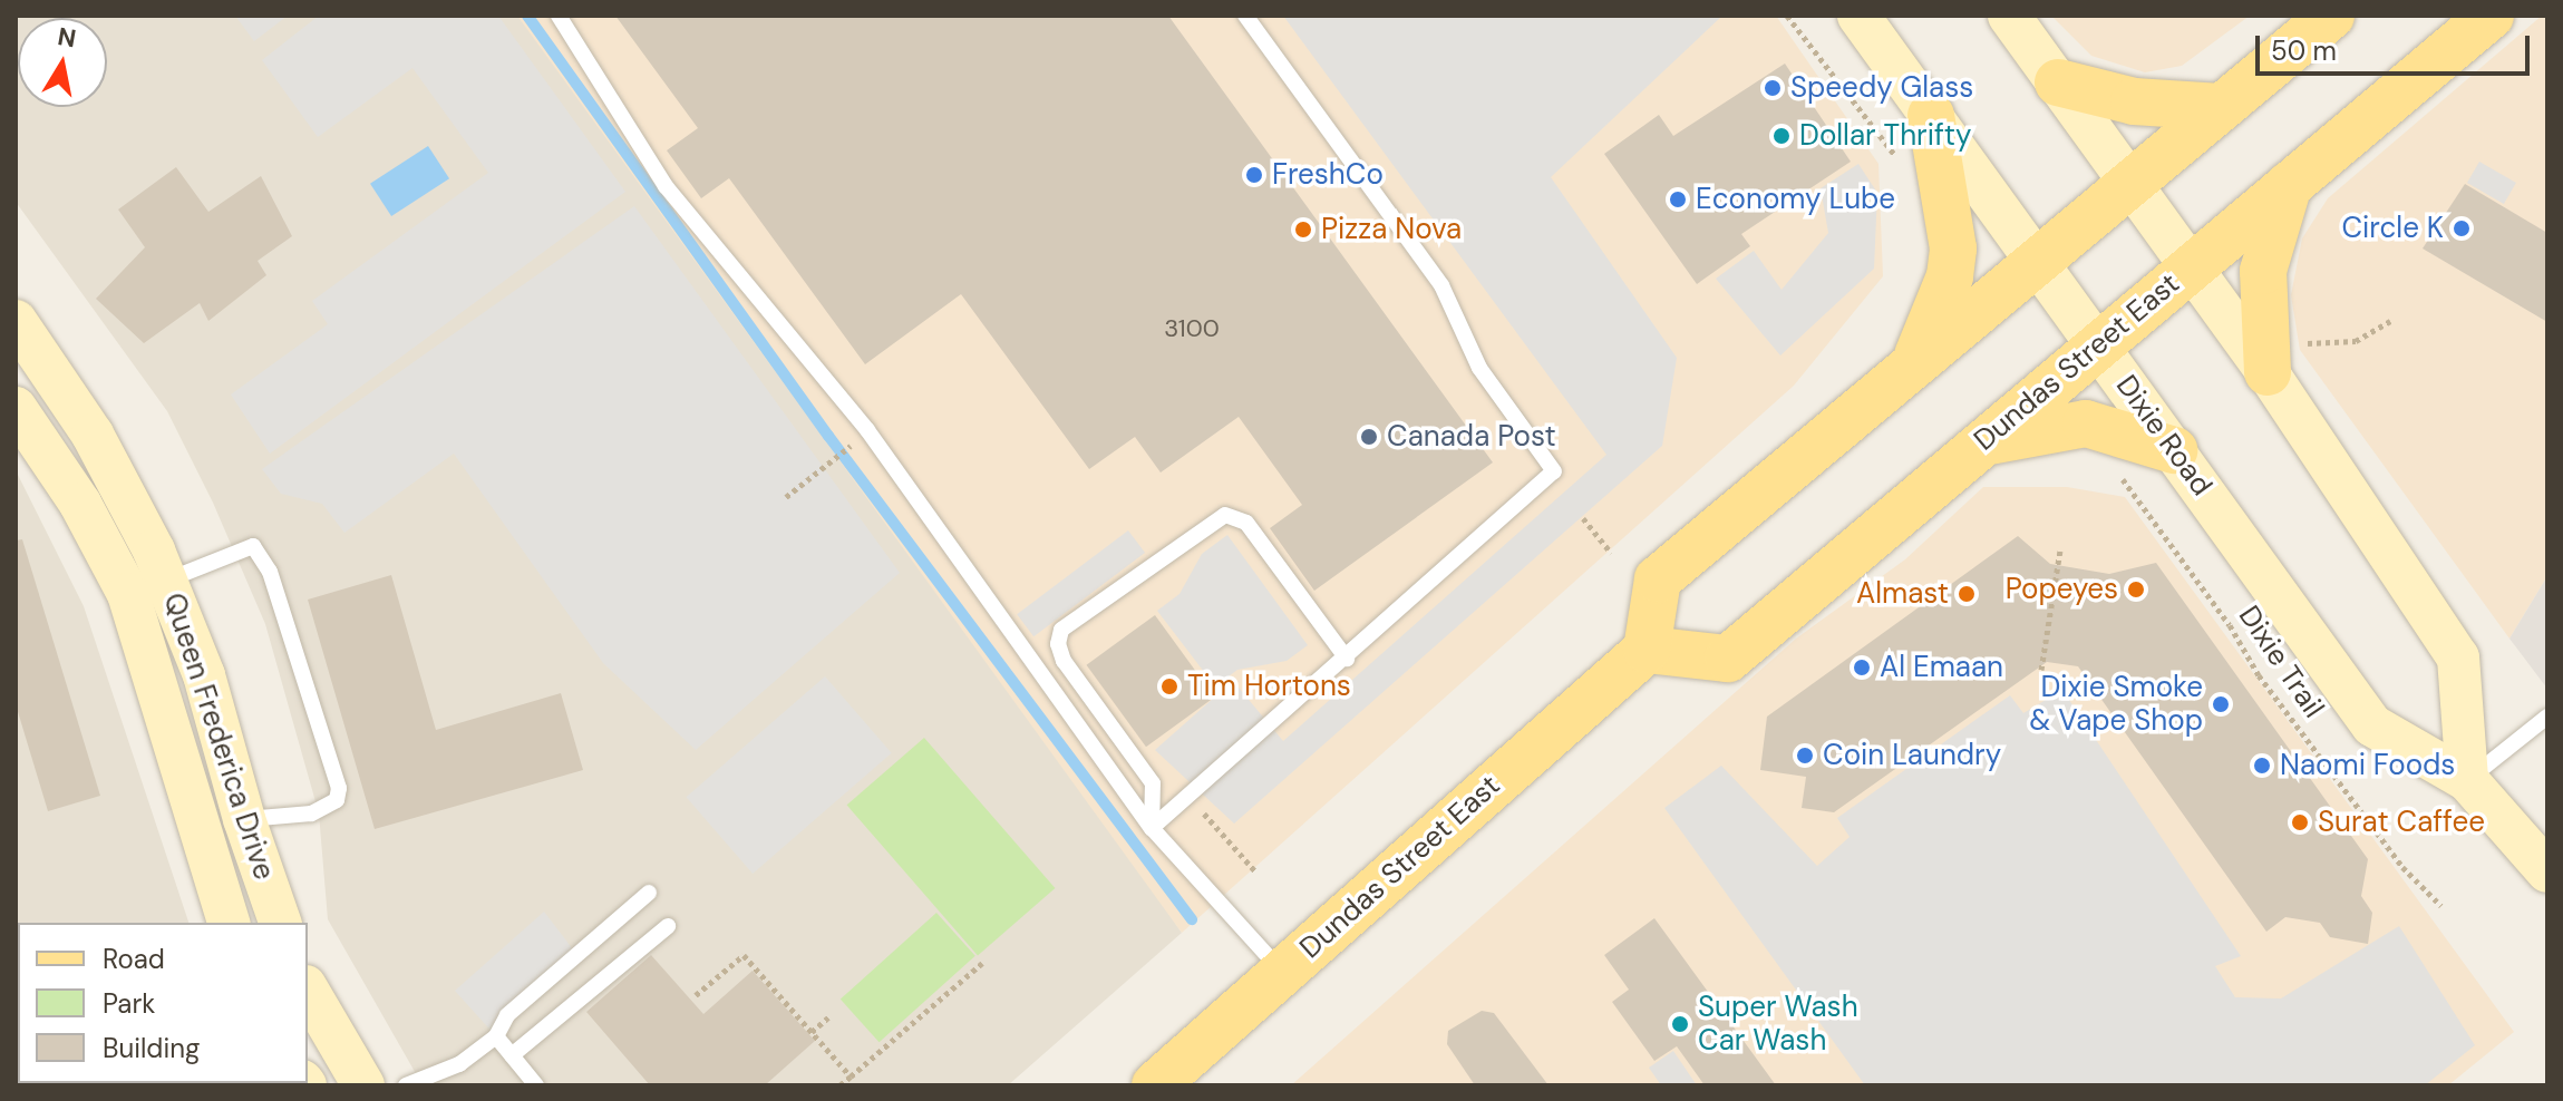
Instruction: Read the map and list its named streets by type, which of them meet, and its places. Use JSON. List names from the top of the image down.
{
  "streets": {
    "main road": ["Dundas Street East", "Dixie Road", "Queen Frederica Drive"],
    "path": ["Dixie Trail"]
  },
  "crossings": [
    ["Dundas Street East", "Dixie Road"]
  ],
  "places": [
    "Speedy Glass",
    "Dollar Thrifty",
    "FreshCo",
    "Economy Lube",
    "Circle K",
    "Pizza Nova",
    "Canada Post",
    "Popeyes",
    "Almast",
    "Al Emaan",
    "Tim Hortons",
    "Dixie Smoke & Vape Shop",
    "Coin Laundry",
    "Naomi Foods",
    "Surat Caffee",
    "Super Wash Car Wash"
  ],
  "house_numbers": ["3100"],
  "legend": ["Road", "Park", "Building"],
  "scale_bar": "50 m",
  "north": "top"
}
